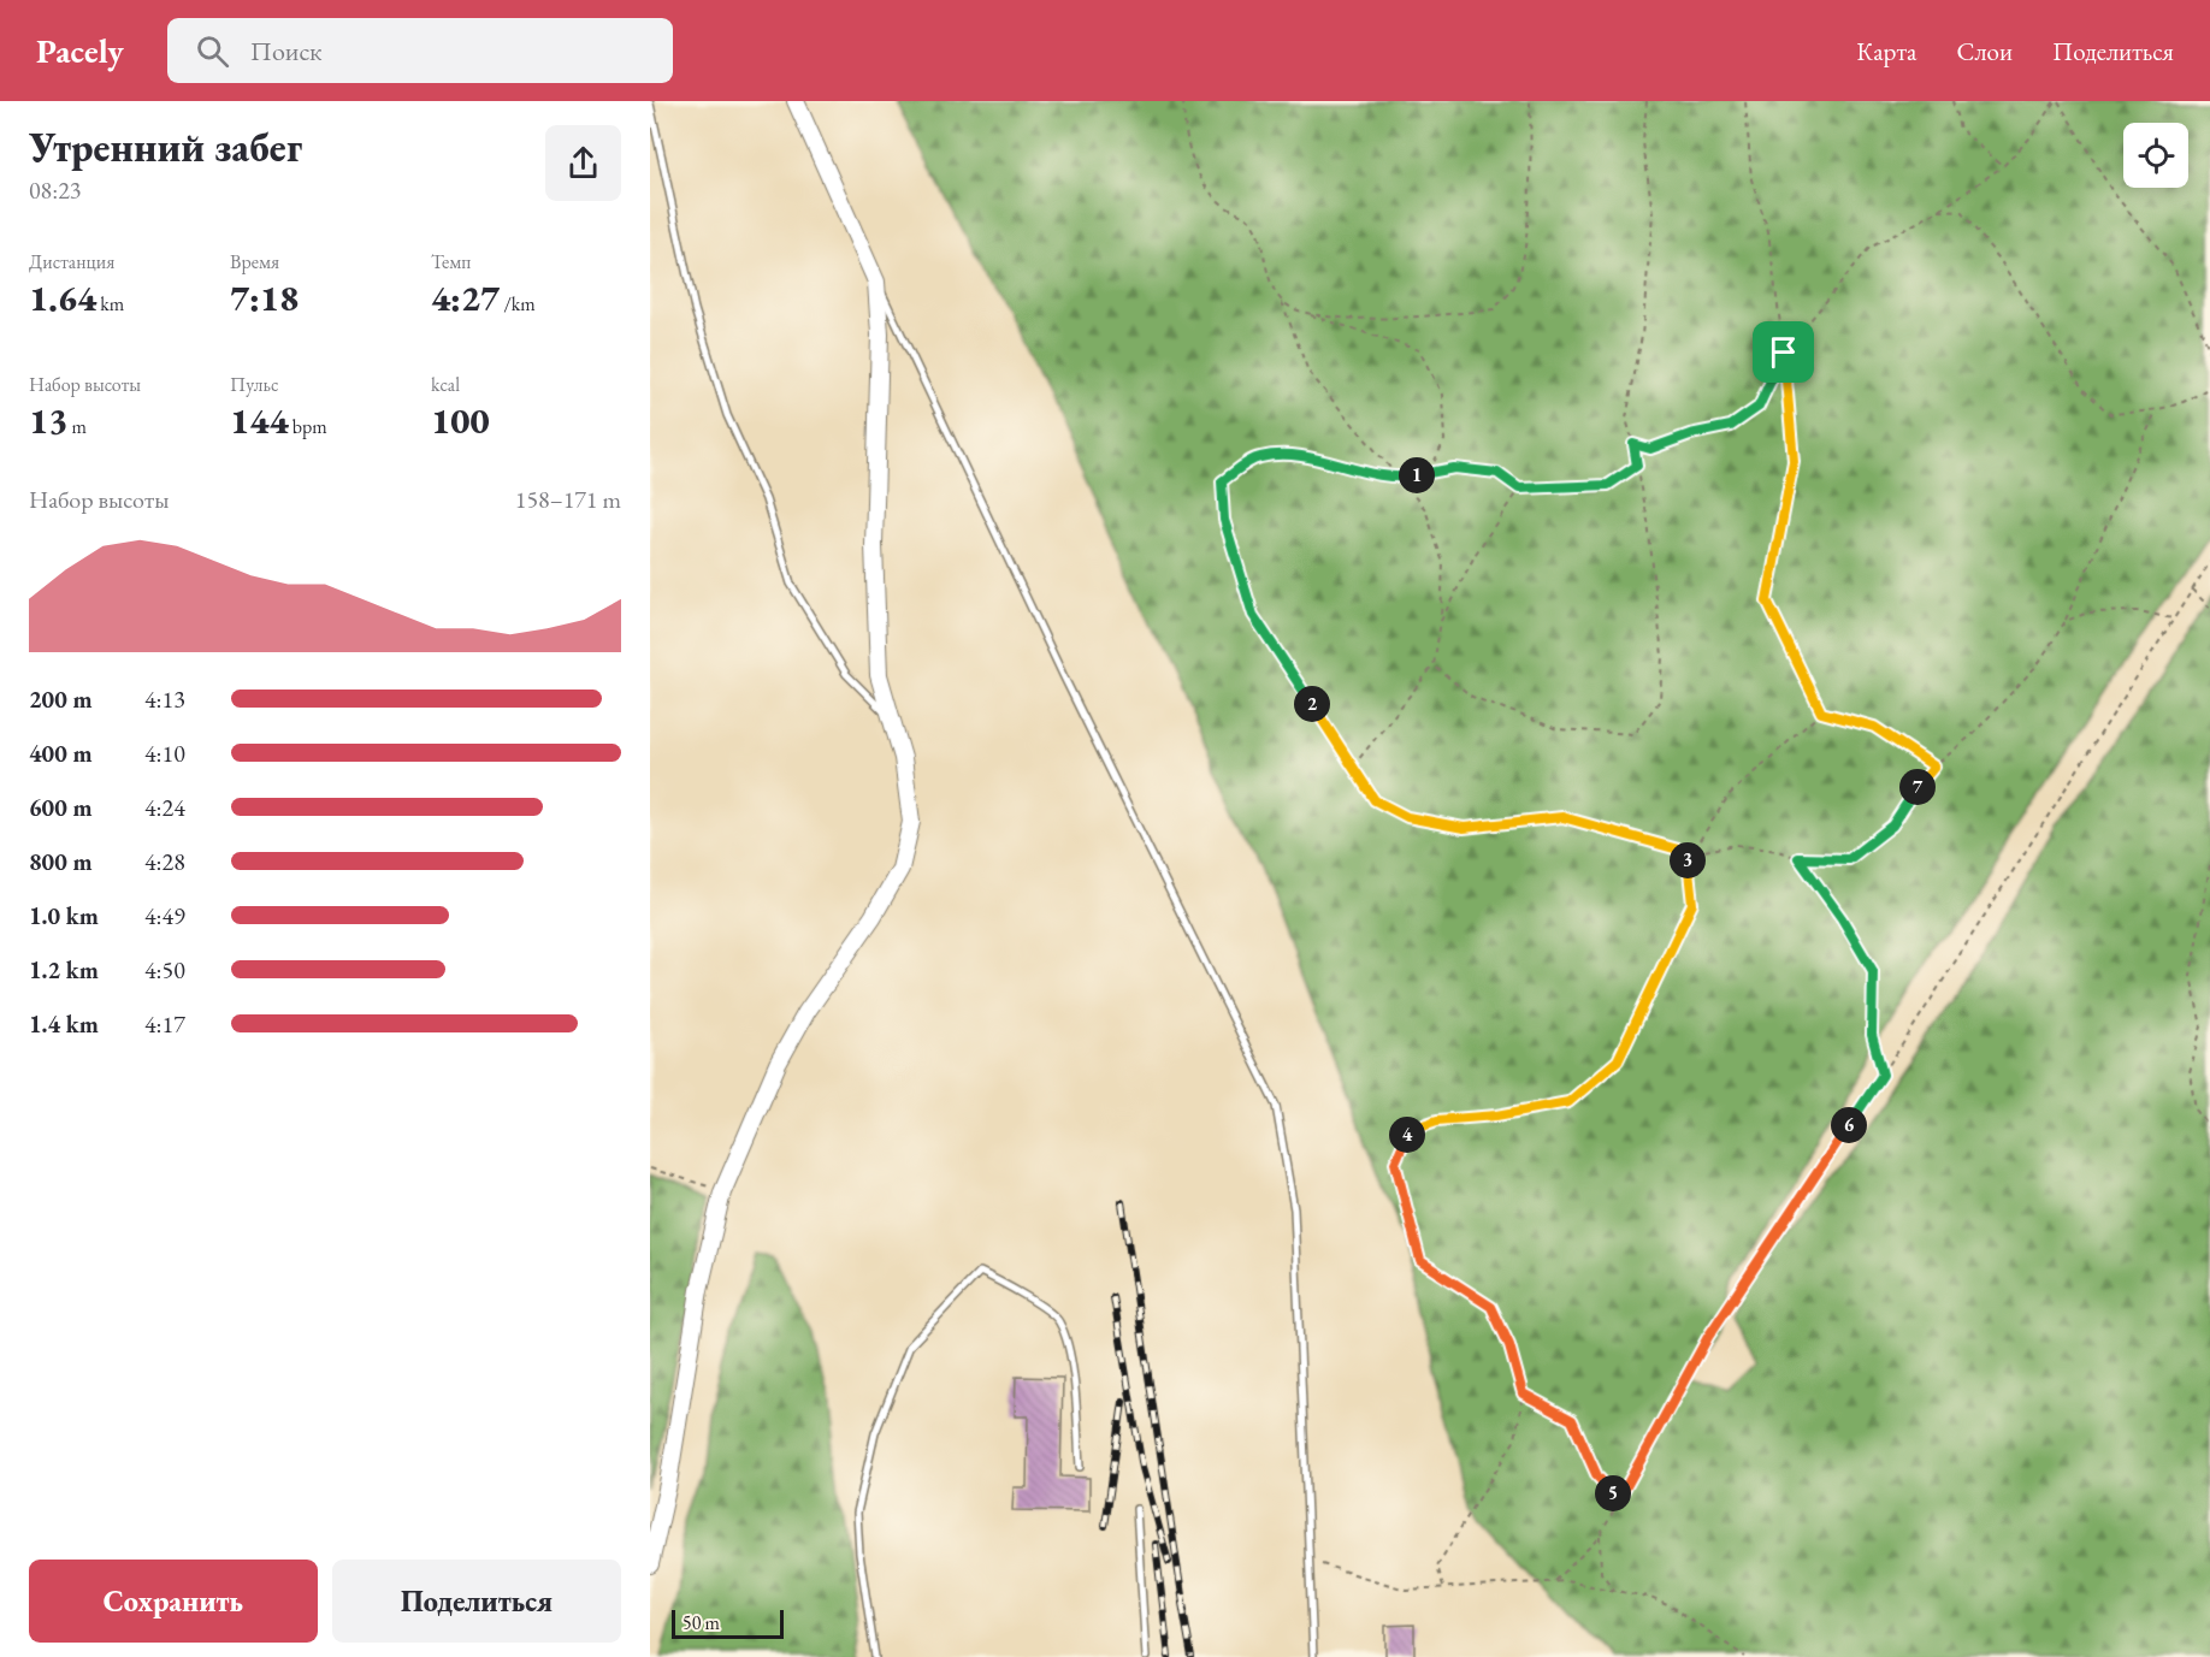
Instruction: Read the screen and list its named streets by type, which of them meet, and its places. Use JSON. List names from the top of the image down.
{
  "scale_bar": "50 m",
  "page": {
    "header": "Pacely",
    "search": "Поиск",
    "nav": ["Карта", "Слои", "Поделиться"],
    "heading": ["Утренний забег", "08:23"],
    "stats": [
      ["Дистанция", "1.64 km"],
      ["Время", "7:18"],
      ["Темп", "4:27 /km"],
      ["Набор высоты", "13 m"],
      ["Пульс", "144 bpm"],
      ["kcal", "100"]
    ],
    "pins": [
      "1",
      "2",
      "7",
      "3",
      "6",
      "4",
      "5"
    ],
    "chart": ["Набор высоты", "158–171 m"],
    "list": [
      {
        "name": "200 m",
        "note": "4:13"
      },
      {
        "name": "400 m",
        "note": "4:10"
      },
      {
        "name": "600 m",
        "note": "4:24"
      },
      {
        "name": "800 m",
        "note": "4:28"
      },
      {
        "name": "1.0 km",
        "note": "4:49"
      },
      {
        "name": "1.2 km",
        "note": "4:50"
      },
      {
        "name": "1.4 km",
        "note": "4:17"
      }
    ],
    "buttons": ["Сохранить", "Поделиться"],
    "scale": "50 m"
  }
}
